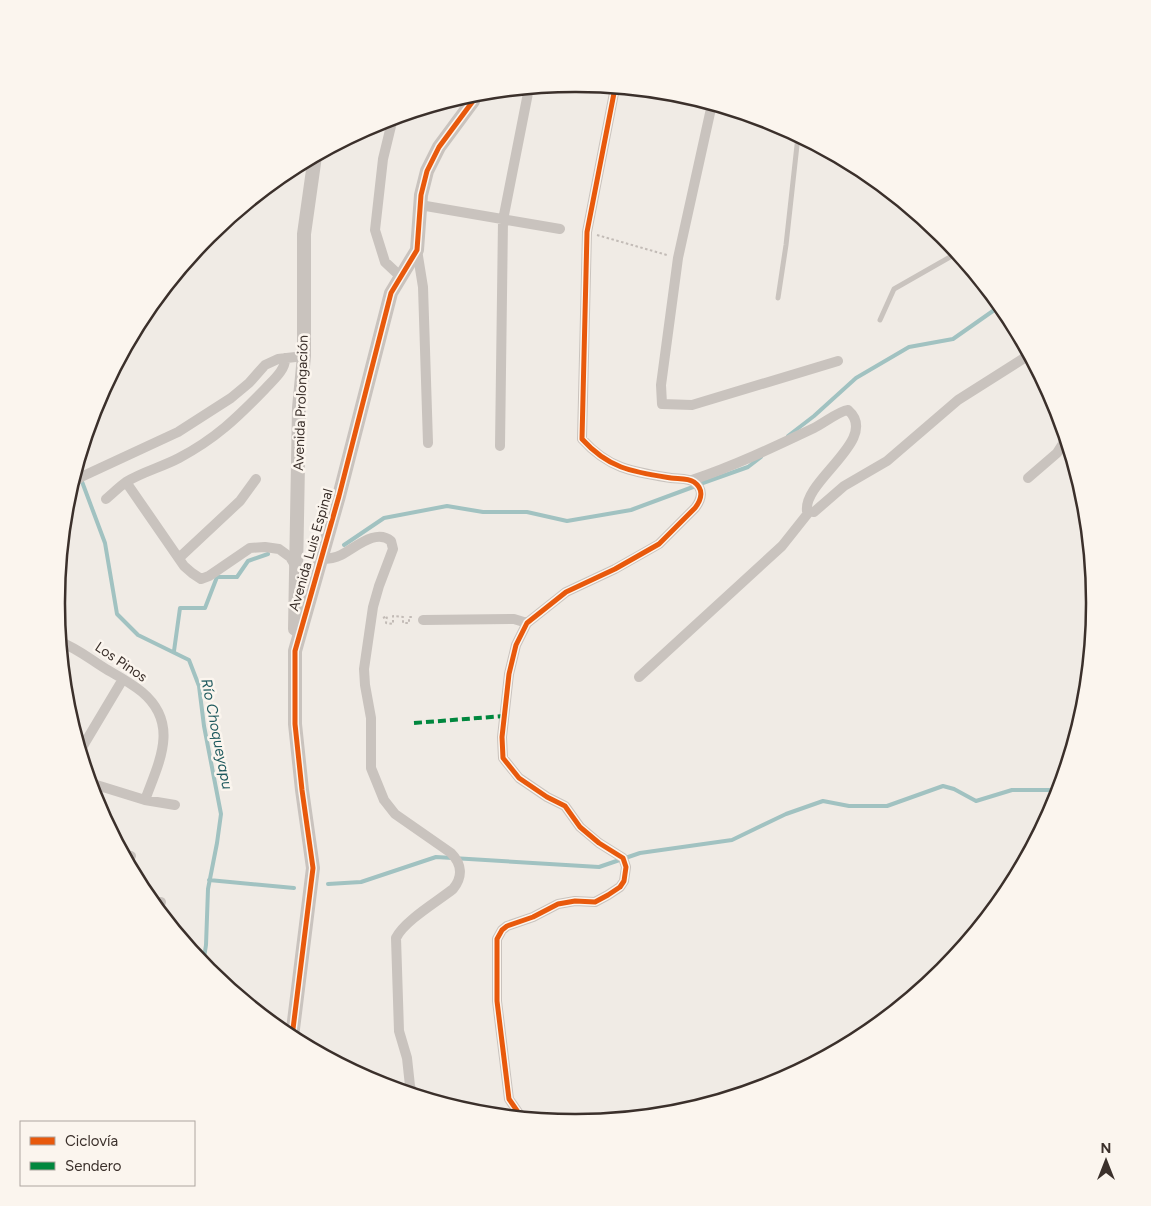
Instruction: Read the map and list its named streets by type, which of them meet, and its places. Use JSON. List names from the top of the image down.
{
  "streets": {
    "street": ["Avenida Prolongación", "Avenida Luis Espinal", "Los Pinos"]
  },
  "crossings": [
    ["Avenida Prolongación", "Avenida Luis Espinal"]
  ],
  "water": ["Río Choqueyapu"],
  "legend": ["Ciclovía", "Sendero"],
  "north": "top"
}
